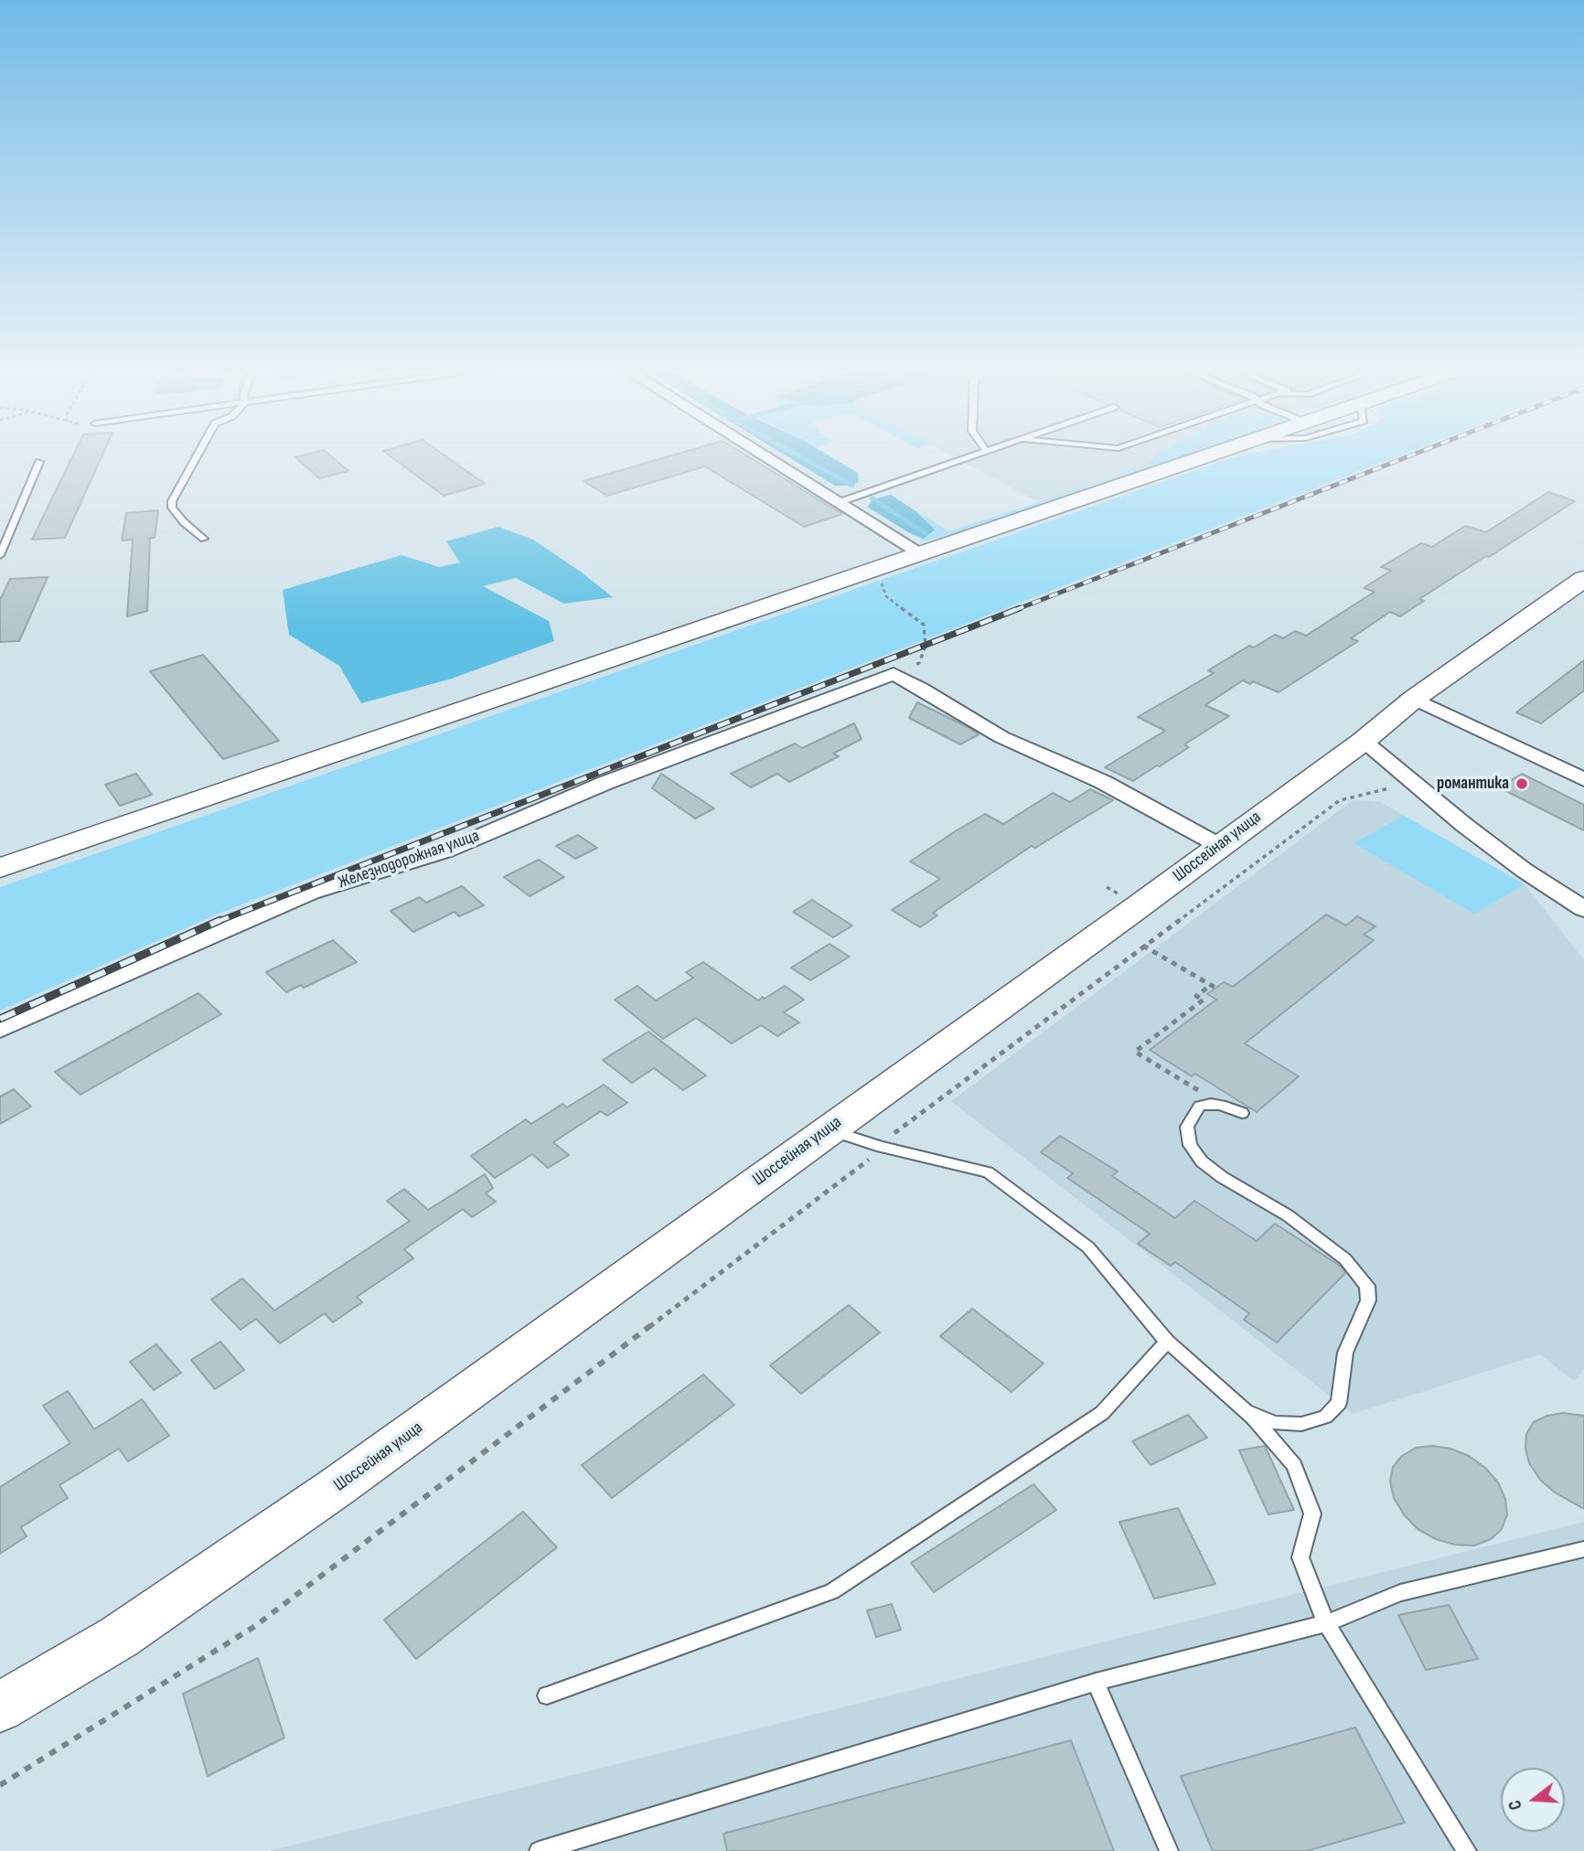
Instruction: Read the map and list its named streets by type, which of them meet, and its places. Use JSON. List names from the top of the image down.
{
  "streets": {
    "main road": ["Шоссейная улица"],
    "street": ["Железнодорожная улица"]
  },
  "places": ["романтика"],
  "north": "left"
}
